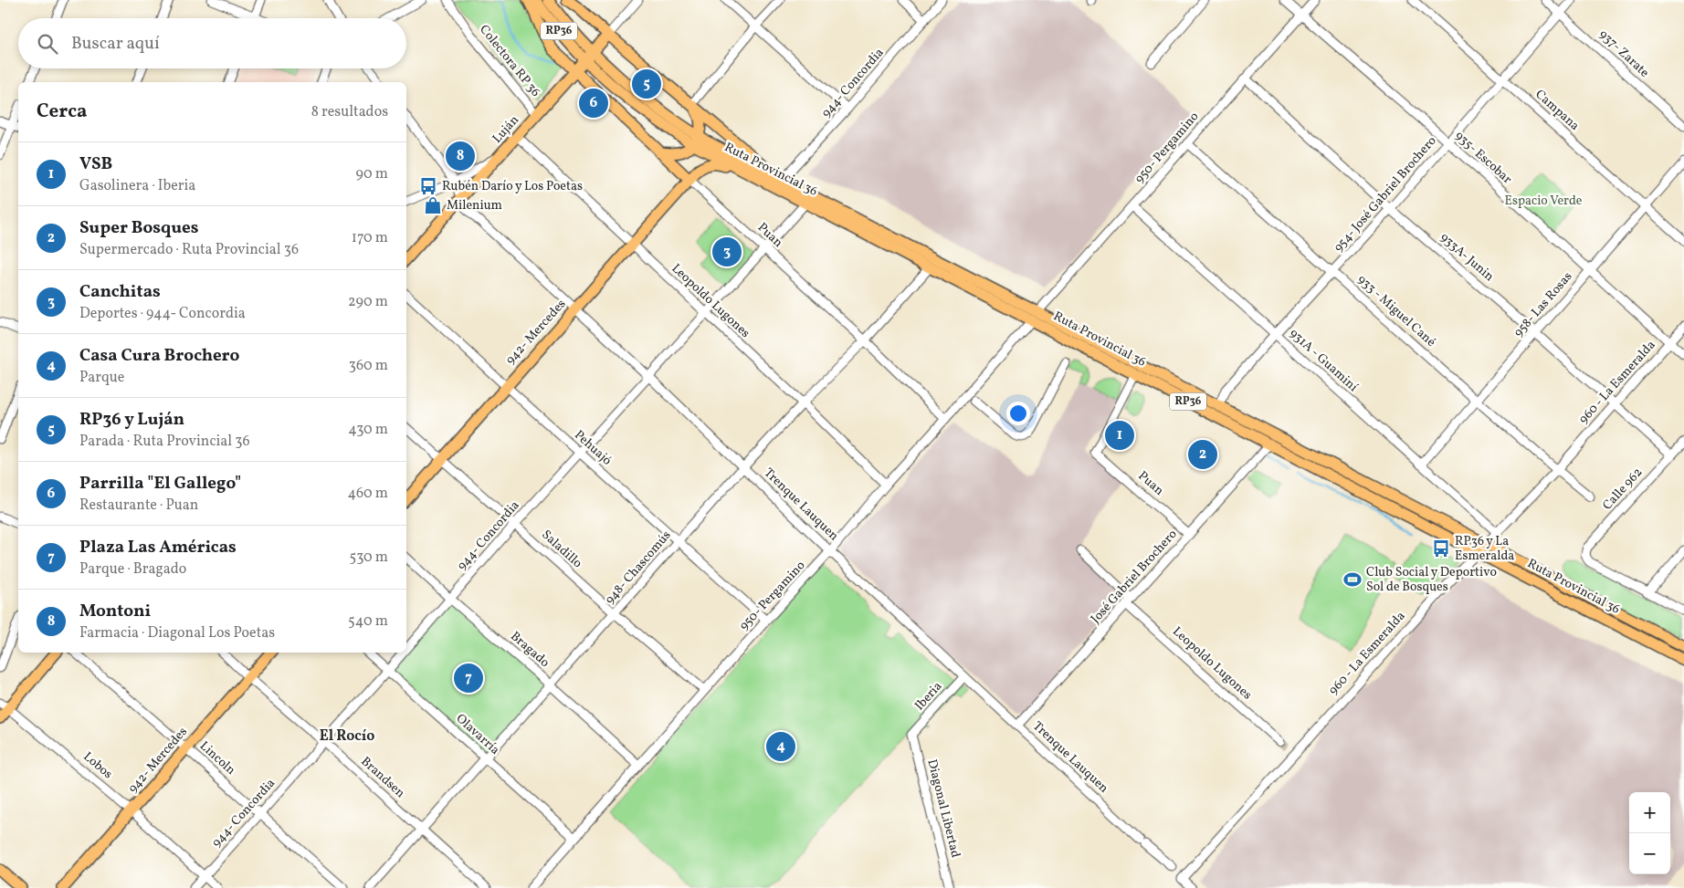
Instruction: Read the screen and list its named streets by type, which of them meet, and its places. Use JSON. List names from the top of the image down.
{
  "streets": {
    "main road": [
      "RP36",
      "Luján",
      "Ruta Provincial 36",
      "Puan",
      "942- Mercedes"
    ],
    "street": [
      "937- Zarate",
      "Colectora RP 36",
      "944- Concordia",
      "Campana",
      "950- Pergamino",
      "935- Escobar",
      "954- José Gabriel Brochero",
      "933A- Junin",
      "Leopoldo Lugones",
      "958- Las Rosas",
      "933 - Miguel Cané",
      "931A - Guaminí",
      "960 - La Esmeralda",
      "Pehuajó",
      "Calle 962",
      "Trenque Lauquen",
      "Saladillo",
      "948- Chascomús",
      "José Gabriel Brochero",
      "Bragado",
      "Iberia",
      "Olavarría",
      "Lincoln",
      "Lobos",
      "Brandsen",
      "Diagonal Libertad"
    ]
  },
  "crossings": [
    ["937- Zarate", "954- José Gabriel Brochero"],
    ["Colectora RP 36", "Luján"],
    ["944- Concordia", "Ruta Provincial 36"],
    ["944- Concordia", "Puan"],
    ["944- Concordia", "Leopoldo Lugones"],
    ["944- Concordia", "Pehuajó"],
    ["944- Concordia", "Trenque Lauquen"],
    ["944- Concordia", "Saladillo"],
    ["944- Concordia", "Bragado"],
    ["944- Concordia", "Olavarría"],
    ["944- Concordia", "Lincoln"],
    ["944- Concordia", "Lobos"],
    ["944- Concordia", "Brandsen"],
    ["Campana", "954- José Gabriel Brochero"],
    ["Campana", "958- Las Rosas"],
    ["Luján", "Ruta Provincial 36"],
    ["Luján", "Puan"],
    ["Luján", "Leopoldo Lugones"],
    ["Luján", "Trenque Lauquen"],
    ["950- Pergamino", "935- Escobar"],
    ["950- Pergamino", "Ruta Provincial 36"],
    ["950- Pergamino", "Puan"],
    ["950- Pergamino", "933A- Junin"],
    ["950- Pergamino", "Leopoldo Lugones"],
    ["950- Pergamino", "933 - Miguel Cané"],
    ["950- Pergamino", "931A - Guaminí"],
    ["950- Pergamino", "Pehuajó"],
    ["950- Pergamino", "Trenque Lauquen"],
    ["950- Pergamino", "Saladillo"],
    ["950- Pergamino", "Bragado"],
    ["950- Pergamino", "Olavarría"],
    ["935- Escobar", "954- José Gabriel Brochero"],
    ["935- Escobar", "958- Las Rosas"],
    ["935- Escobar", "960 - La Esmeralda"],
    ["Ruta Provincial 36", "954- José Gabriel Brochero"],
    ["Ruta Provincial 36", "Puan"],
    ["Ruta Provincial 36", "942- Mercedes"],
    ["Ruta Provincial 36", "960 - La Esmeralda"],
    ["Ruta Provincial 36", "948- Chascomús"],
    ["Ruta Provincial 36", "José Gabriel Brochero"],
    ["954- José Gabriel Brochero", "933A- Junin"],
    ["954- José Gabriel Brochero", "933 - Miguel Cané"],
    ["954- José Gabriel Brochero", "931A - Guaminí"],
    ["Puan", "942- Mercedes"],
    ["Puan", "948- Chascomús"],
    ["Puan", "José Gabriel Brochero"],
    ["933A- Junin", "958- Las Rosas"],
    ["933A- Junin", "960 - La Esmeralda"],
    ["933A- Junin", "Calle 962"],
    ["Leopoldo Lugones", "942- Mercedes"],
    ["Leopoldo Lugones", "948- Chascomús"],
    ["Leopoldo Lugones", "José Gabriel Brochero"],
    ["958- Las Rosas", "933 - Miguel Cané"],
    ["958- Las Rosas", "931A - Guaminí"],
    ["933 - Miguel Cané", "960 - La Esmeralda"],
    ["942- Mercedes", "Pehuajó"],
    ["942- Mercedes", "Trenque Lauquen"],
    ["942- Mercedes", "Saladillo"],
    ["942- Mercedes", "Lincoln"],
    ["942- Mercedes", "Lobos"],
    ["942- Mercedes", "Brandsen"],
    ["931A - Guaminí", "960 - La Esmeralda"],
    ["960 - La Esmeralda", "Trenque Lauquen"],
    ["Pehuajó", "948- Chascomús"],
    ["Trenque Lauquen", "948- Chascomús"],
    ["Trenque Lauquen", "José Gabriel Brochero"],
    ["Trenque Lauquen", "Iberia"],
    ["Saladillo", "948- Chascomús"],
    ["948- Chascomús", "Bragado"],
    ["948- Chascomús", "Olavarría"],
    ["948- Chascomús", "Brandsen"],
    ["Iberia", "Diagonal Libertad"]
  ],
  "districts": ["El Rocío"],
  "parks": ["Espacio Verde"],
  "places": {
    "bus stop": ["Rubén Darío y Los Poetas", "RP36 y La Esmeralda"],
    "shop": ["Milenium"],
    "sports": ["Club Social y Deportivo Sol de Bosques"]
  },
  "page": {
    "search": "Buscar aquí",
    "pins": [
      "5",
      "6",
      "8",
      "3",
      "1",
      "2",
      "7",
      "4"
    ],
    "heading": ["Cerca", "8 resultados"],
    "list": [
      {
        "mark": "1",
        "name": "VSB",
        "note": "Gasolinera · Iberia",
        "value": "90 m"
      },
      {
        "mark": "2",
        "name": "Super Bosques",
        "note": "Supermercado · Ruta Provincial 36",
        "value": "170 m"
      },
      {
        "mark": "3",
        "name": "Canchitas",
        "note": "Deportes · 944- Concordia",
        "value": "290 m"
      },
      {
        "mark": "4",
        "name": "Casa Cura Brochero",
        "note": "Parque",
        "value": "360 m"
      },
      {
        "mark": "5",
        "name": "RP36 y Luján",
        "note": "Parada · Ruta Provincial 36",
        "value": "430 m"
      },
      {
        "mark": "6",
        "name": "Parrilla \"El Gallego\"",
        "note": "Restaurante · Puan",
        "value": "460 m"
      },
      {
        "mark": "7",
        "name": "Plaza Las Américas",
        "note": "Parque · Bragado",
        "value": "530 m"
      },
      {
        "mark": "8",
        "name": "Montoni",
        "note": "Farmacia · Diagonal Los Poetas",
        "value": "540 m"
      }
    ],
    "map_buttons": ["+", "−"]
  }
}
